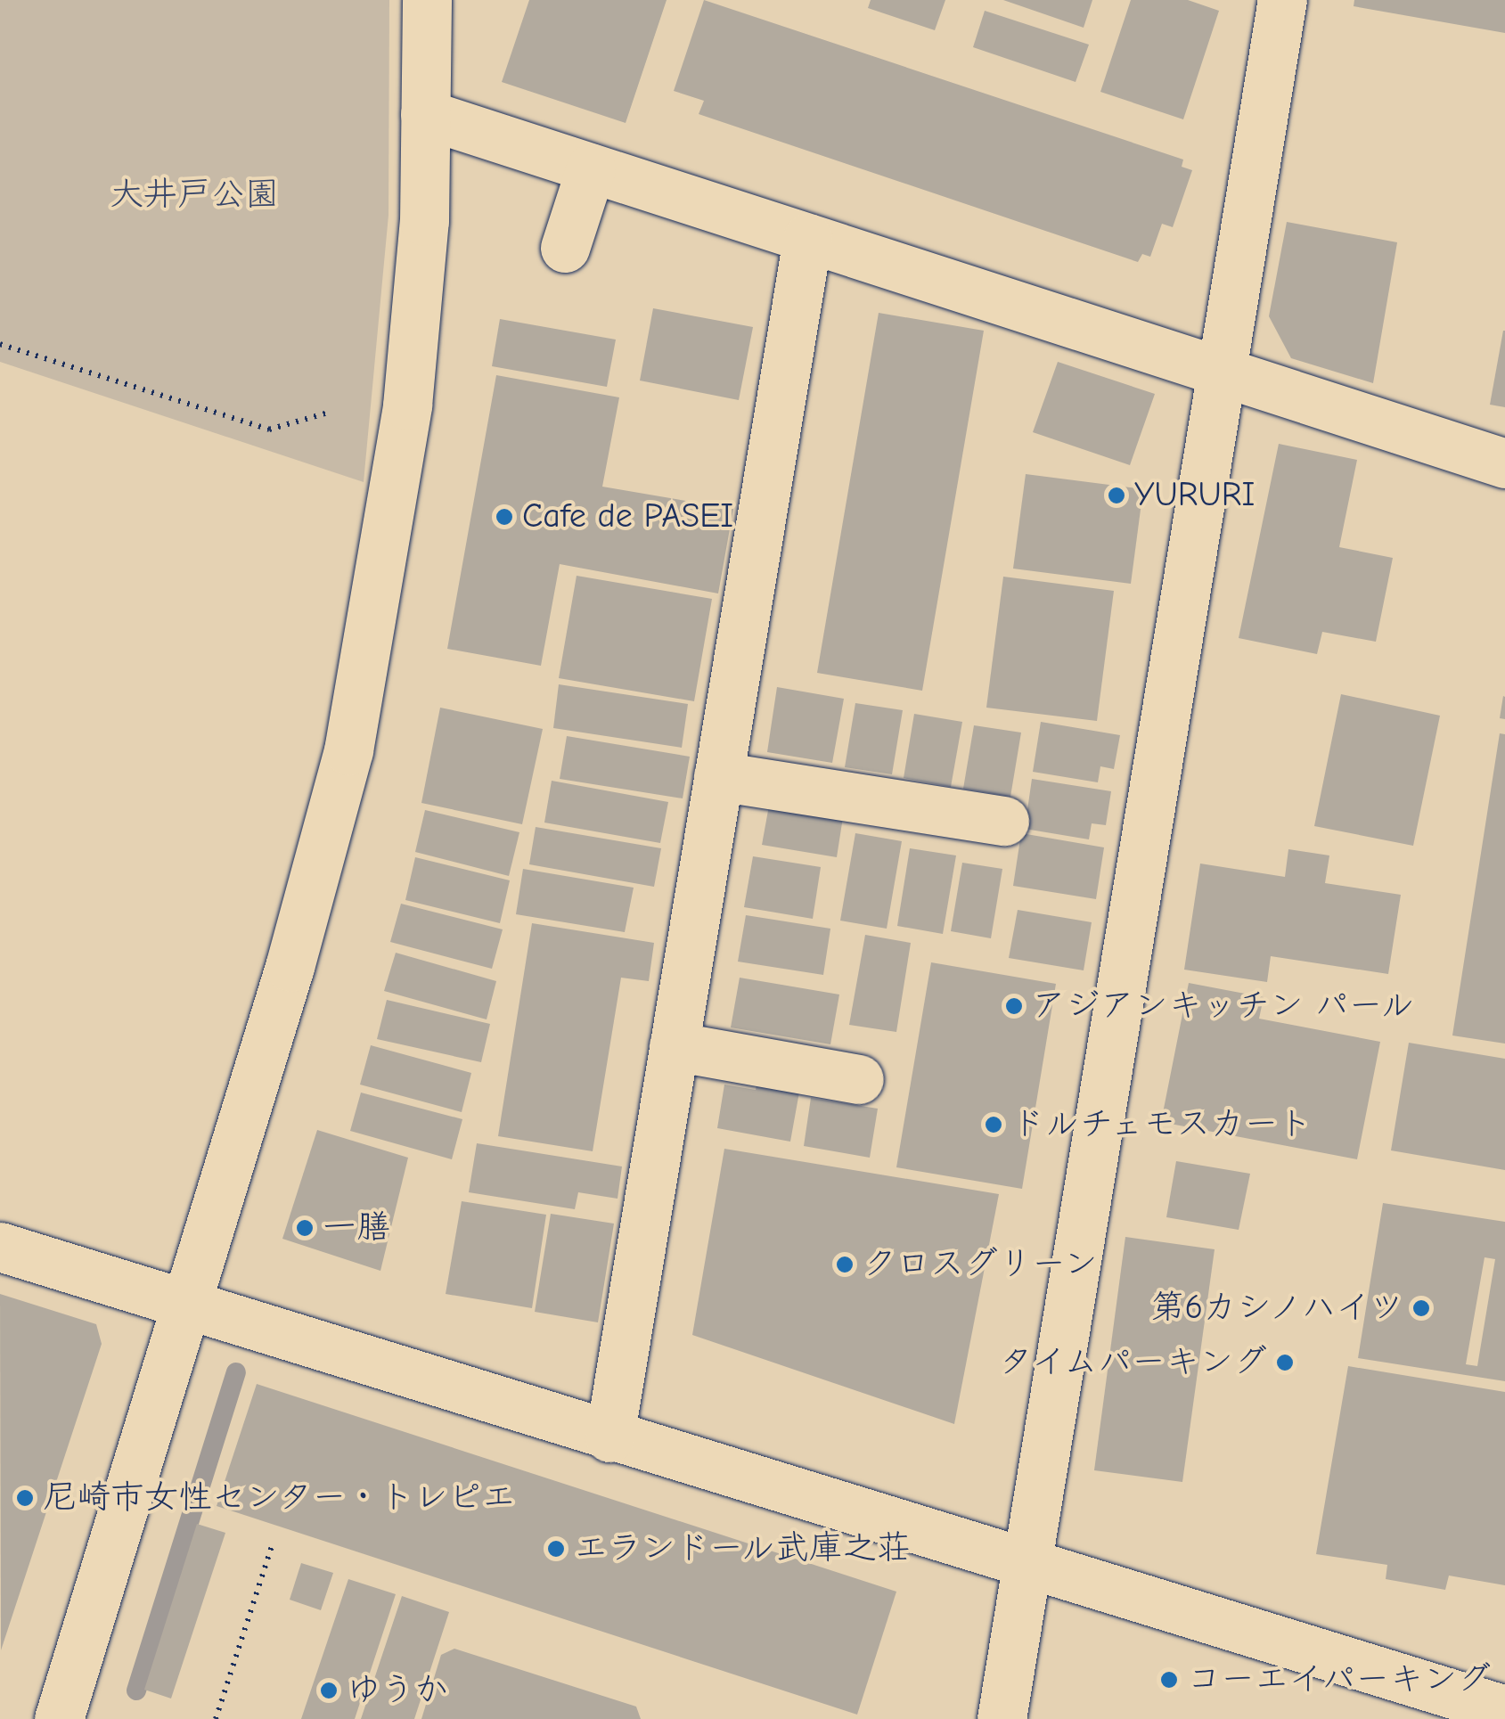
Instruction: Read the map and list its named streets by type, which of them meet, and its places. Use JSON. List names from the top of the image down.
{
  "parks": ["大井戸公園"],
  "places": [
    "YURURI",
    "Cafe de PASEI",
    "アジアンキッチン パール",
    "ドルチェモスカート",
    "一膳",
    "クロスグリーン",
    "第6カシノハイツ",
    "タイムパーキング",
    "尼崎市女性センター・トレピエ",
    "エランドール武庫之荘",
    "コーエイパーキング",
    "ゆうか"
  ]
}
